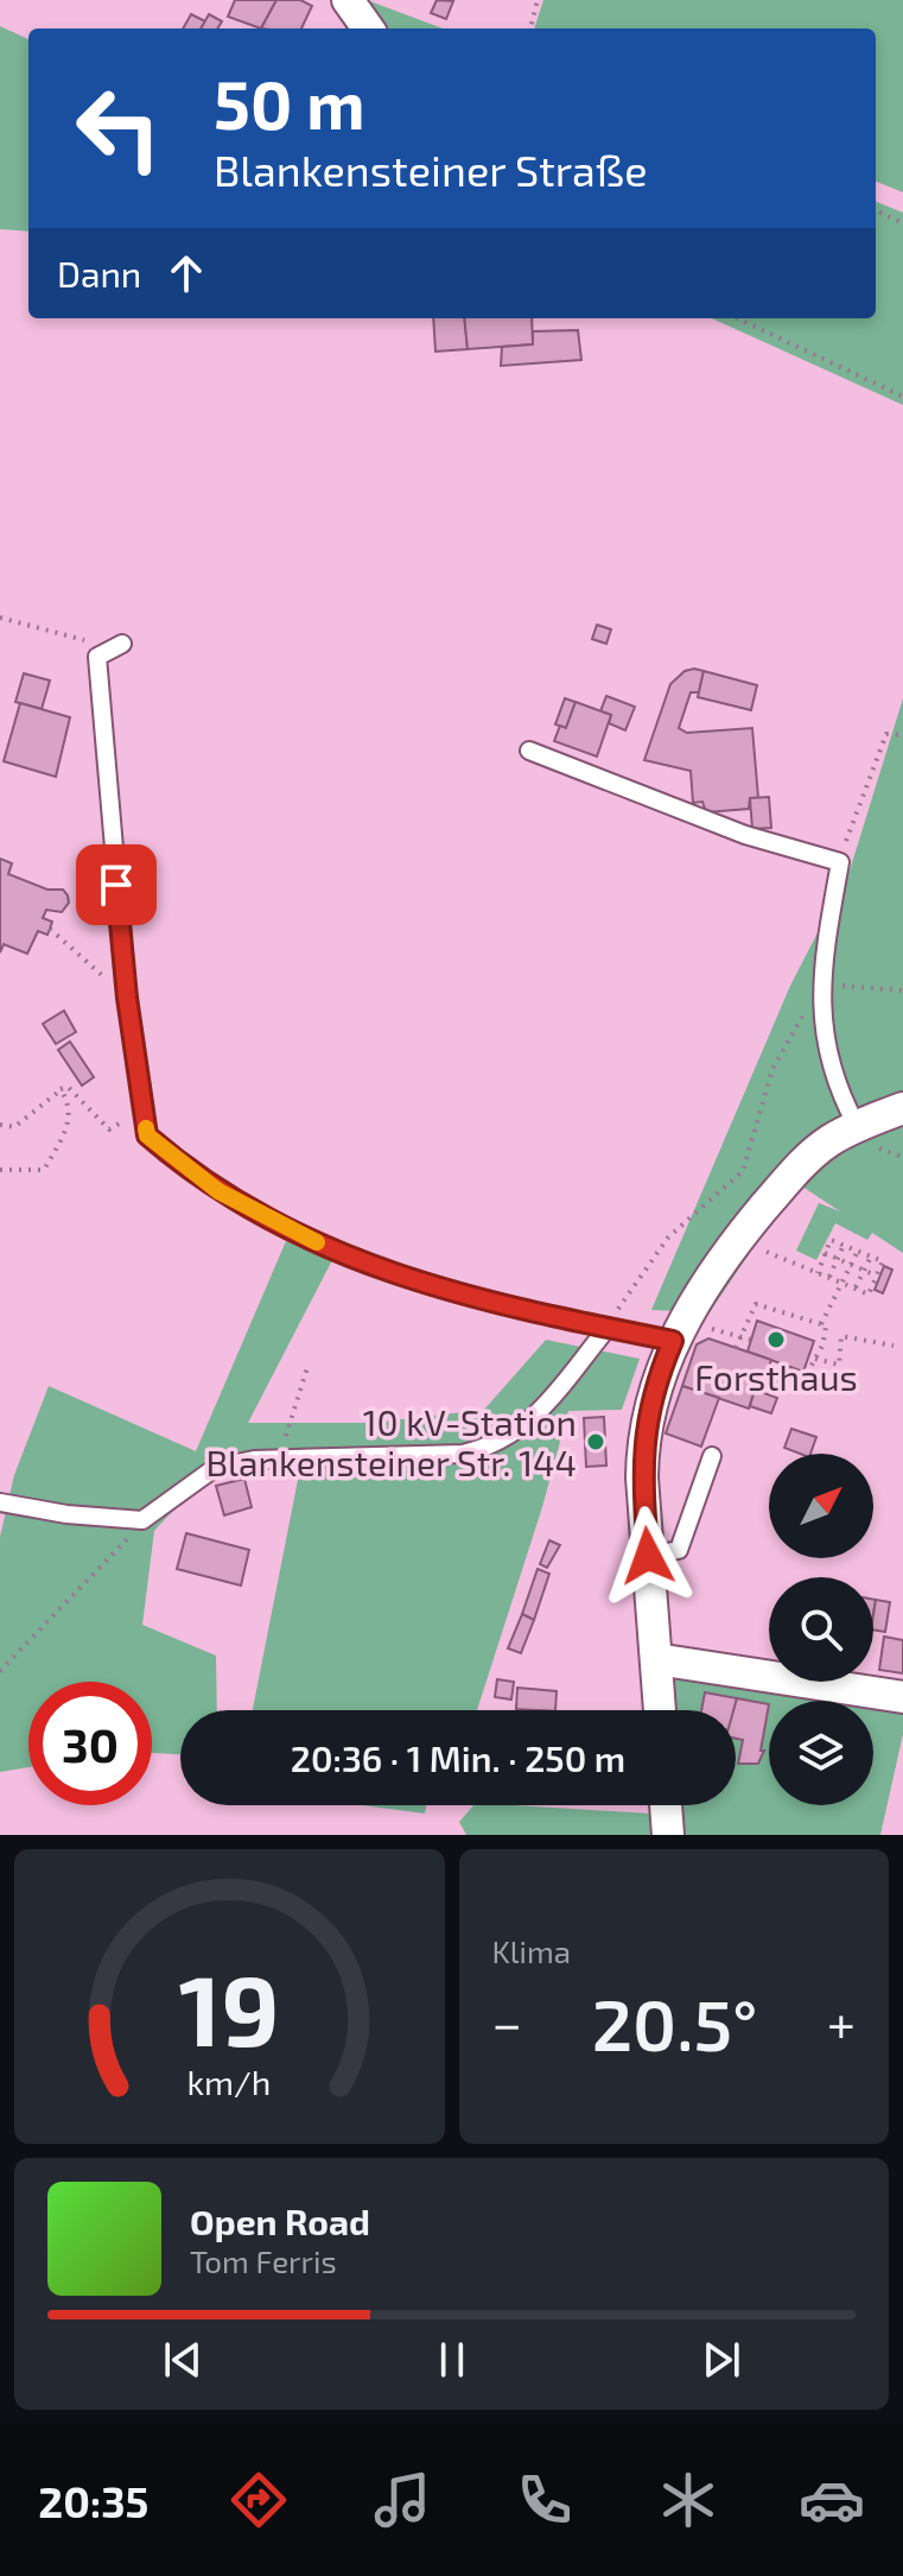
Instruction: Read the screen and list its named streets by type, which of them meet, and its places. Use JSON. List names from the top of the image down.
{
  "places": ["Forsthaus", "10 kV-Station Blankensteiner Str. 144"],
  "north": "top right",
  "page": {
    "turn": ["50 m", "Blankensteiner Straße"],
    "then": "Dann",
    "limit": "30",
    "trip": "20:36 · 1 Min. · 250 m",
    "tile": "Klima",
    "heat": ["−", "20.5°", "+"],
    "song": ["Open Road", "Tom Ferris"],
    "tabs": "20:35",
    "gauge": ["19", "km/h"]
  }
}
